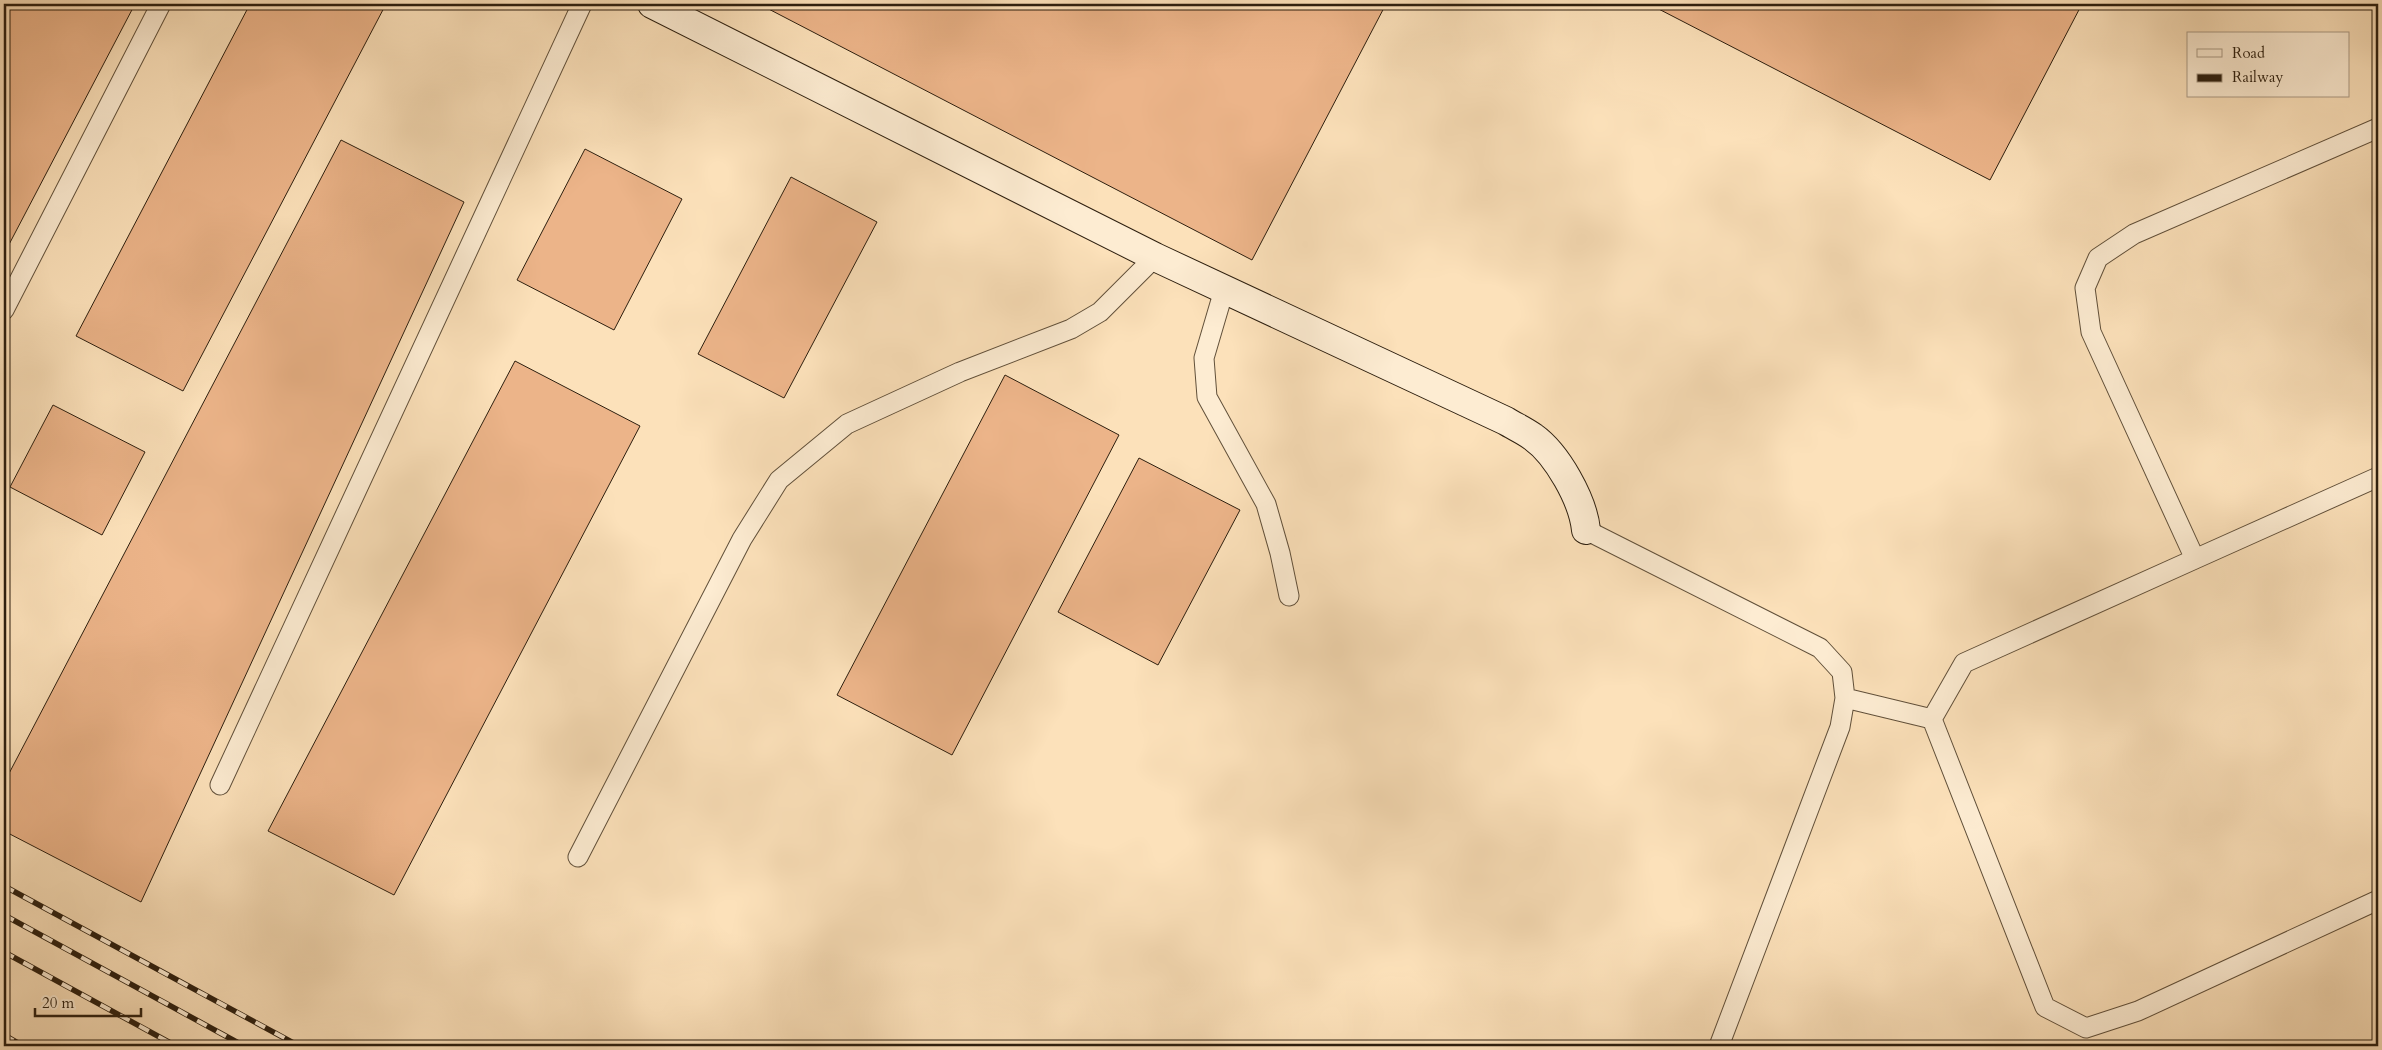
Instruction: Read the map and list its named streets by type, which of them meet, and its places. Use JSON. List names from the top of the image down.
{
  "legend": ["Road", "Railway"],
  "scale_bar": "20 m"
}
